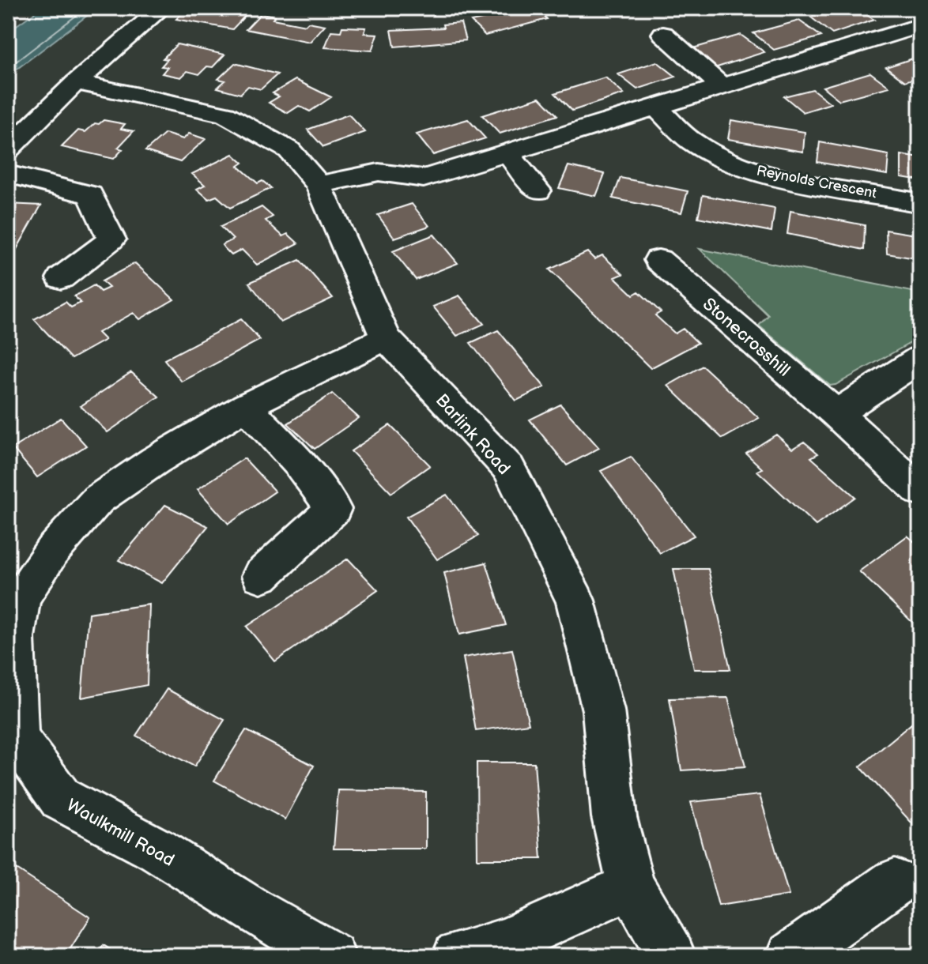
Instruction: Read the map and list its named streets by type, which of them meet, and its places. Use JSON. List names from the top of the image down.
{
  "streets": {
    "street": [
      "Reynolds Crescent",
      "Stonecrosshill",
      "Barlink Road",
      "Waulkmill Road"
    ]
  },
  "crossings": [
    ["Barlink Road", "Waulkmill Road"]
  ]
}
